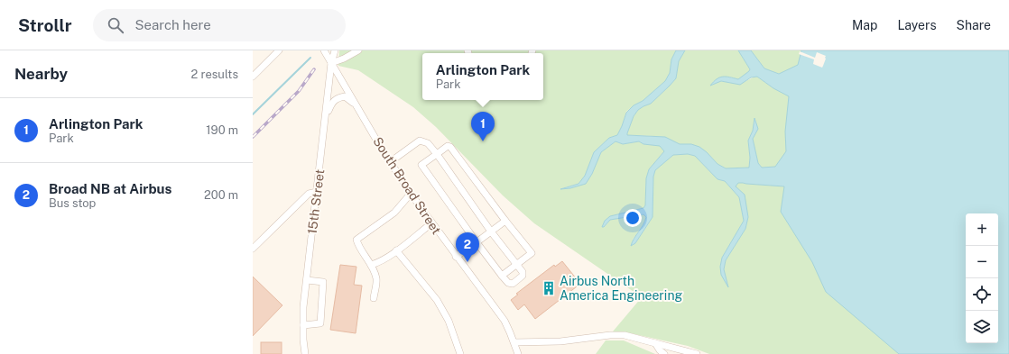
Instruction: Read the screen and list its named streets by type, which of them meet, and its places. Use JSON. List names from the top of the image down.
{
  "streets": {
    "street": ["South Broad Street", "15th Street"]
  },
  "crossings": [
    ["South Broad Street", "15th Street"]
  ],
  "places": {
    "building": ["Airbus North America Engineering"]
  },
  "page": {
    "header": "Strollr",
    "search": "Search here",
    "nav": ["Map", "Layers", "Share"],
    "heading": ["Nearby", "2 results"],
    "popup": ["Arlington Park", "Park"],
    "list": [
      {
        "mark": "1",
        "name": "Arlington Park",
        "note": "Park",
        "value": "190 m"
      },
      {
        "mark": "2",
        "name": "Broad NB at Airbus",
        "note": "Bus stop",
        "value": "200 m"
      }
    ],
    "pins": ["1", "2"],
    "map_buttons": ["+", "−"]
  }
}
